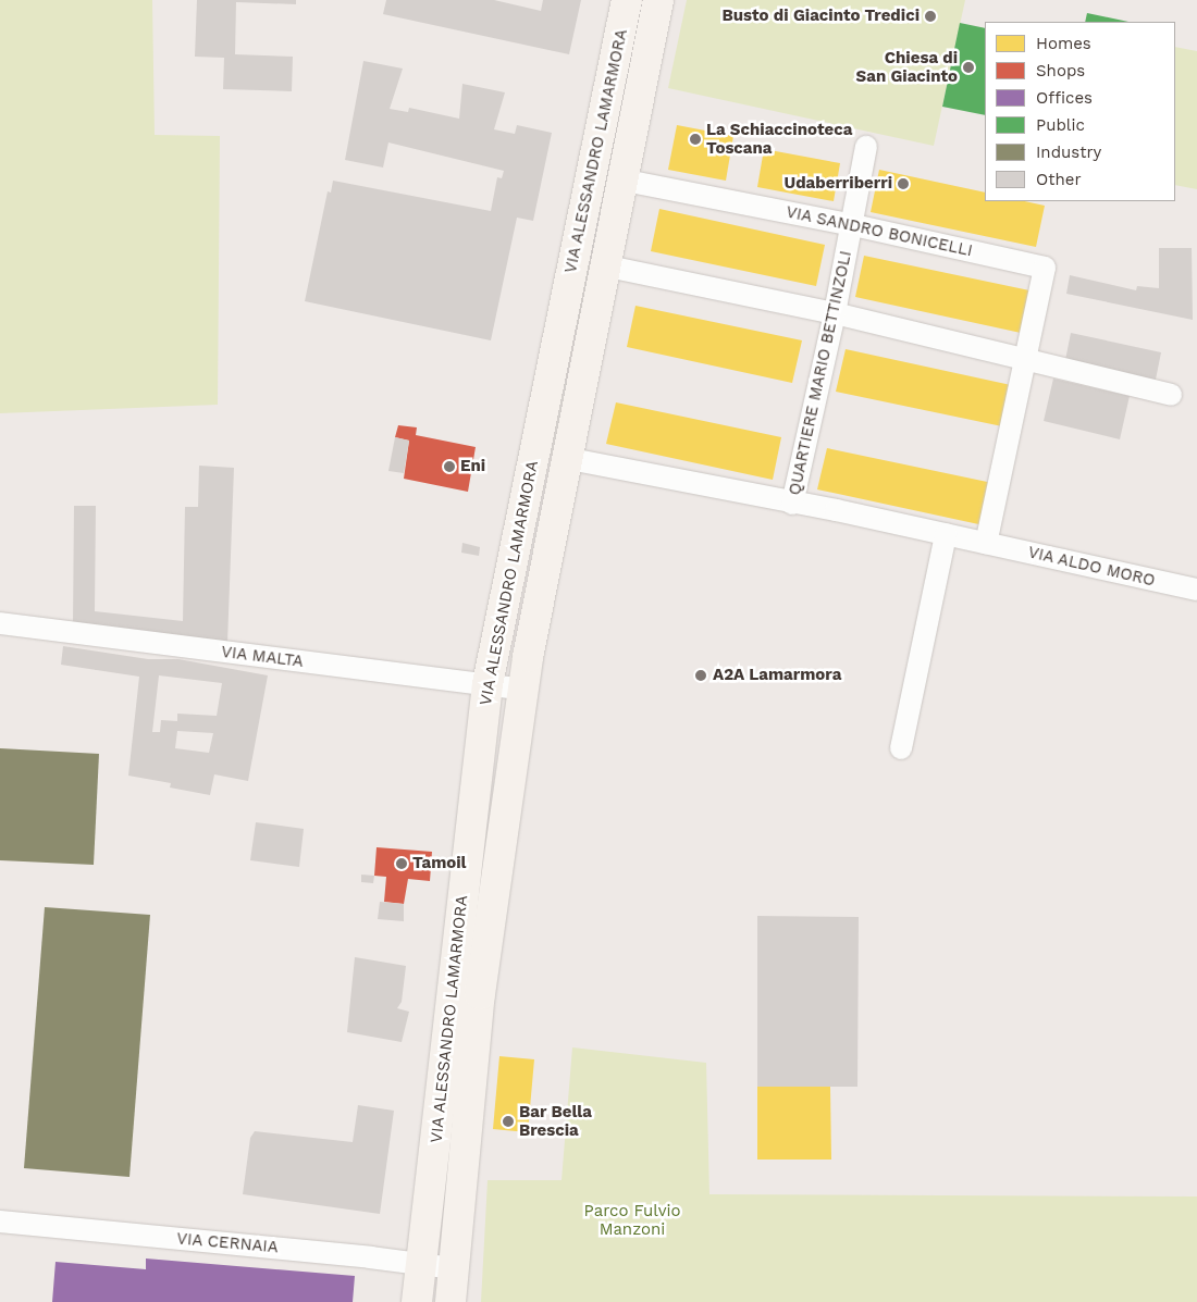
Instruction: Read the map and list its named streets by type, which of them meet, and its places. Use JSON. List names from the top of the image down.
{
  "streets": {
    "main road": ["VIA ALESSANDRO LAMARMORA"],
    "street": [
      "VIA SANDRO BONICELLI",
      "QUARTIERE MARIO BETTINZOLI",
      "VIA ALDO MORO",
      "VIA MALTA",
      "VIA CERNAIA"
    ]
  },
  "crossings": [
    ["VIA ALESSANDRO LAMARMORA", "VIA SANDRO BONICELLI"],
    ["VIA ALESSANDRO LAMARMORA", "QUARTIERE MARIO BETTINZOLI"],
    ["VIA ALESSANDRO LAMARMORA", "VIA MALTA"],
    ["VIA ALESSANDRO LAMARMORA", "VIA CERNAIA"],
    ["VIA SANDRO BONICELLI", "QUARTIERE MARIO BETTINZOLI"],
    ["QUARTIERE MARIO BETTINZOLI", "VIA ALDO MORO"]
  ],
  "parks": ["Parco Fulvio Manzoni"],
  "places": [
    "Busto di Giacinto Tredici",
    "Chiesa di San Giacinto",
    "La Schiaccinoteca Toscana",
    "Udaberriberri",
    "Eni",
    "A2A Lamarmora",
    "Tamoil",
    "Bar Bella Brescia"
  ],
  "legend": [
    "Homes",
    "Shops",
    "Offices",
    "Public",
    "Industry",
    "Other"
  ]
}
